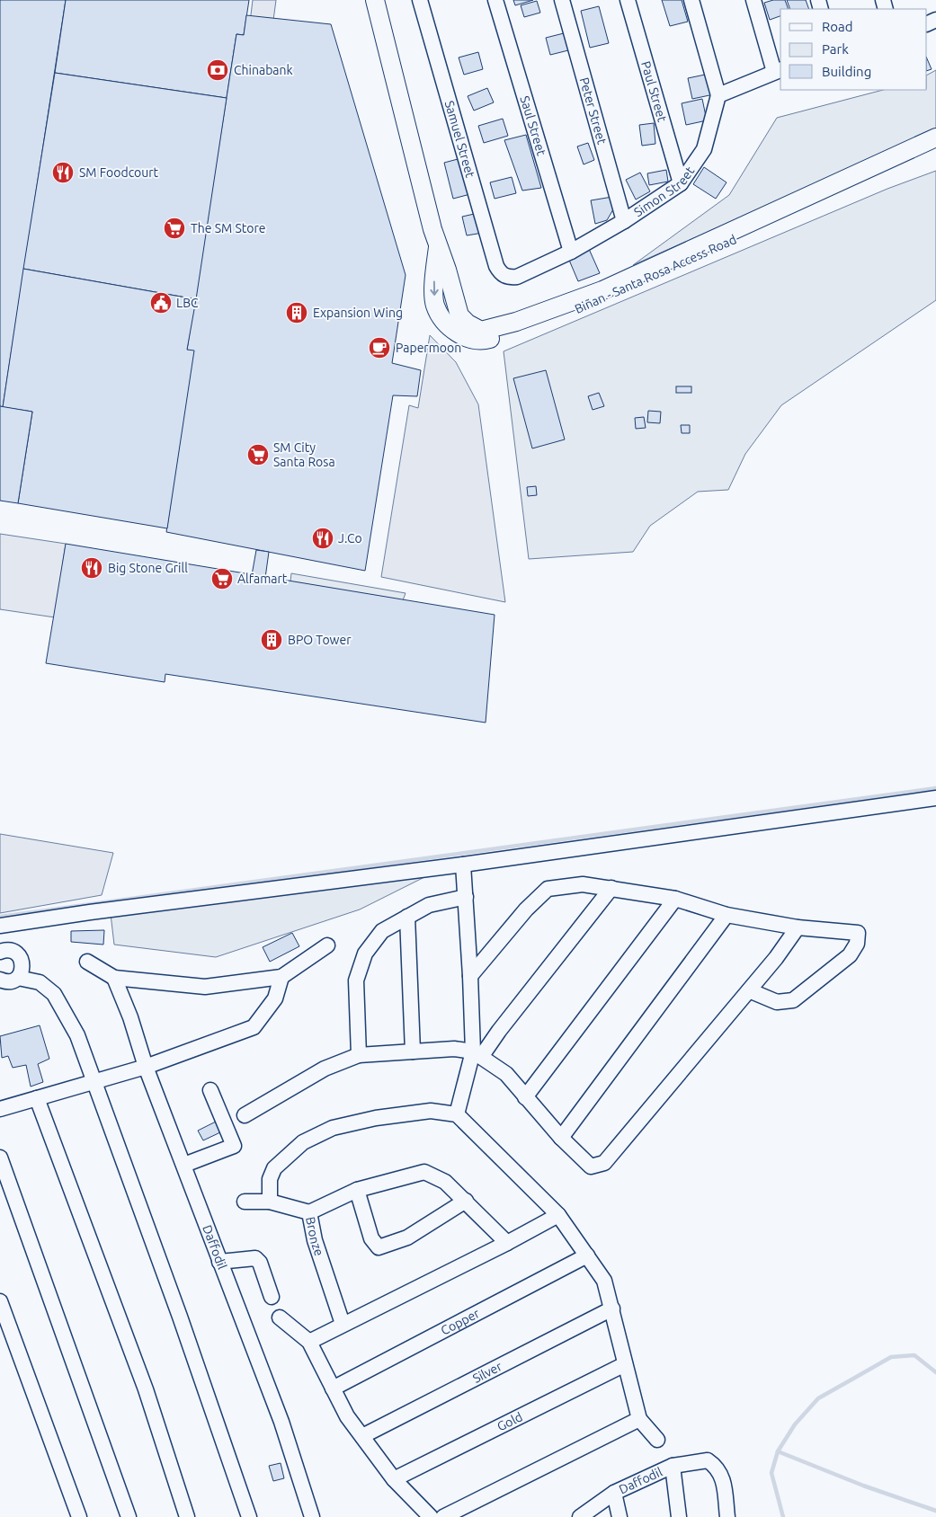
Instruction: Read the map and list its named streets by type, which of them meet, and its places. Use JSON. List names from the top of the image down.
{
  "streets": {
    "main road": ["Biñan - Santa Rosa Access Road"],
    "street": [
      "Paul Street",
      "Peter Street",
      "Saul Street",
      "Samuel Street",
      "Simon Street",
      "Bronze",
      "Daffodil",
      "Copper",
      "Silver",
      "Gold"
    ]
  },
  "crossings": [
    ["Paul Street", "Simon Street"],
    ["Peter Street", "Simon Street"],
    ["Saul Street", "Simon Street"],
    ["Samuel Street", "Simon Street"]
  ],
  "places": {
    "bank": ["Chinabank"],
    "restaurant": ["SM Foodcourt", "J.Co", "Big Stone Grill"],
    "supermarket": ["The SM Store", "SM City Santa Rosa", "Alfamart"],
    "public building": ["LBC"],
    "building": ["Expansion Wing", "BPO Tower"],
    "cafe": ["Papermoon"]
  },
  "legend": ["Road", "Park", "Building"]
}
